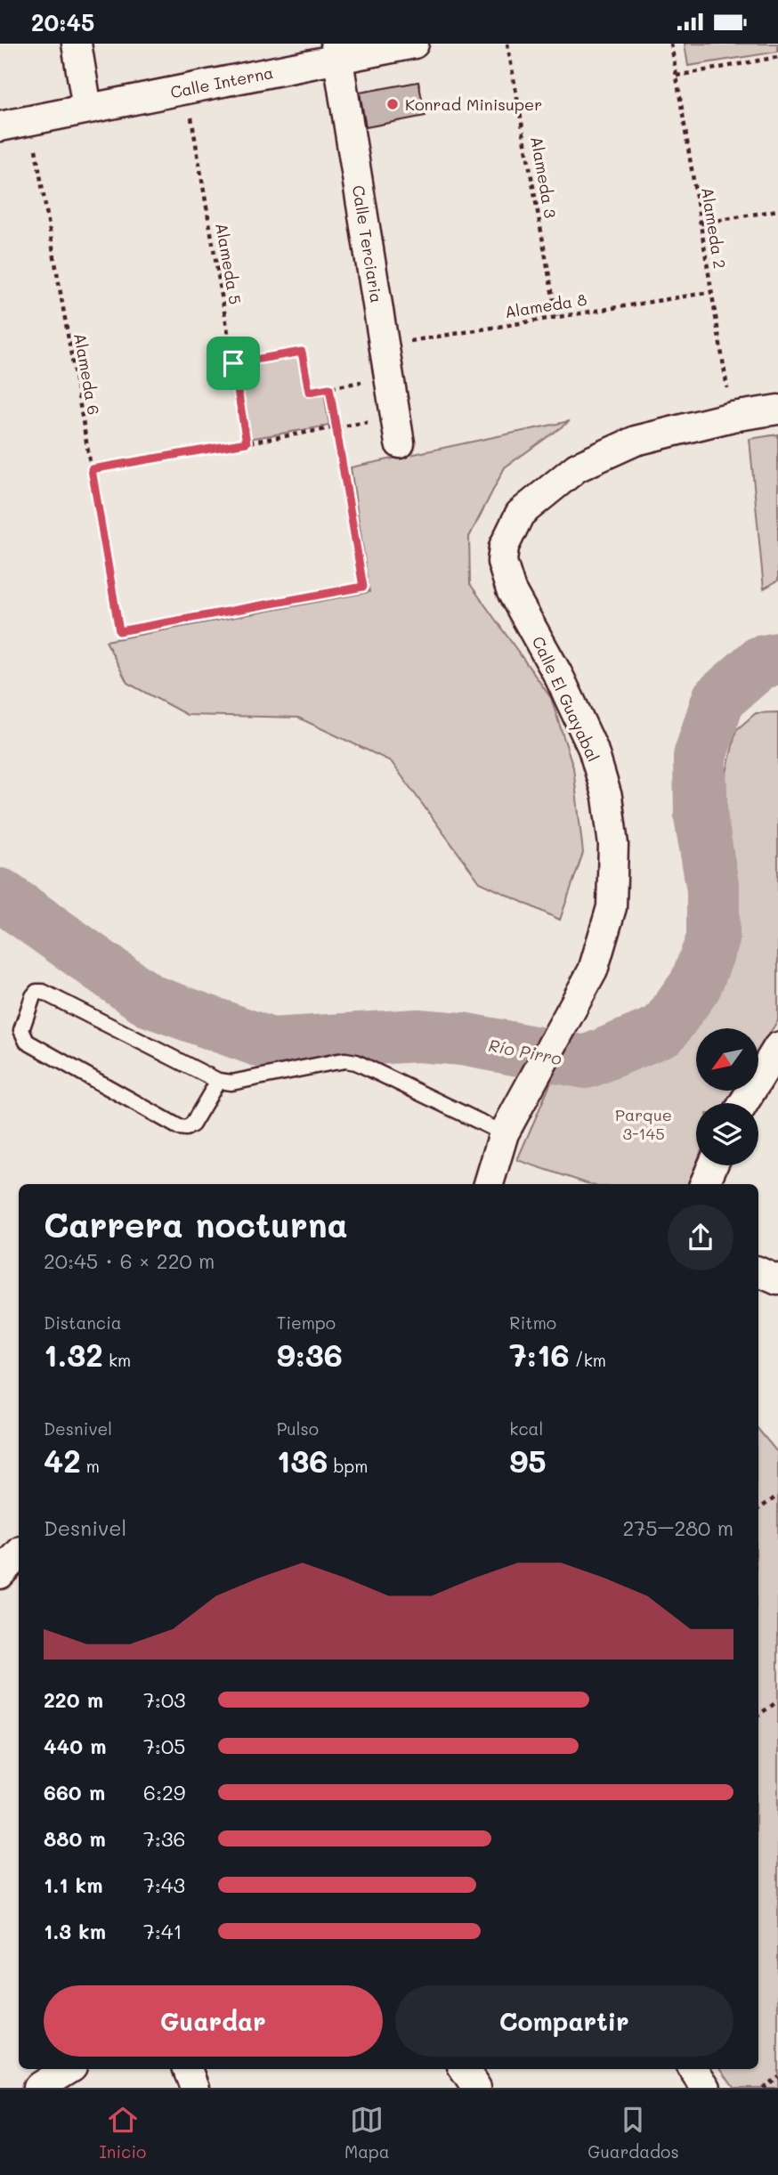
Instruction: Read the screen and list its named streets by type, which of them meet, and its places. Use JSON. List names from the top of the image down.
{
  "streets": {
    "street": ["Calle Interna", "Calle Terciaria", "Calle El Guayabal"],
    "path": [
      "Alameda 3",
      "Alameda 2",
      "Alameda 5",
      "Alameda 8",
      "Alameda 6"
    ]
  },
  "crossings": [
    ["Calle Interna", "Calle Terciaria"],
    ["Calle Interna", "Alameda 5"],
    ["Calle Interna", "Alameda 6"],
    ["Alameda 3", "Alameda 8"],
    ["Alameda 2", "Alameda 8"],
    ["Alameda 2", "Calle El Guayabal"],
    ["Calle Terciaria", "Alameda 8"]
  ],
  "water": ["Río Pirro"],
  "parks": ["Parque 3-145"],
  "places": ["Konrad Minisuper"],
  "north": "bottom left",
  "page": {
    "status": "20:45",
    "heading": ["Carrera nocturna", "20:45 · 6 × 220 m"],
    "stats": [
      ["Distancia", "1.32 km"],
      ["Tiempo", "9:36"],
      ["Ritmo", "7:16 /km"],
      ["Desnivel", "42 m"],
      ["Pulso", "136 bpm"],
      ["kcal", "95"]
    ],
    "chart": ["Desnivel", "275–280 m"],
    "list": [
      {
        "name": "220 m",
        "note": "7:03"
      },
      {
        "name": "440 m",
        "note": "7:05"
      },
      {
        "name": "660 m",
        "note": "6:29"
      },
      {
        "name": "880 m",
        "note": "7:36"
      },
      {
        "name": "1.1 km",
        "note": "7:43"
      },
      {
        "name": "1.3 km",
        "note": "7:41"
      }
    ],
    "buttons": ["Guardar", "Compartir"],
    "tabs": ["Inicio", "Mapa", "Guardados"]
  }
}
